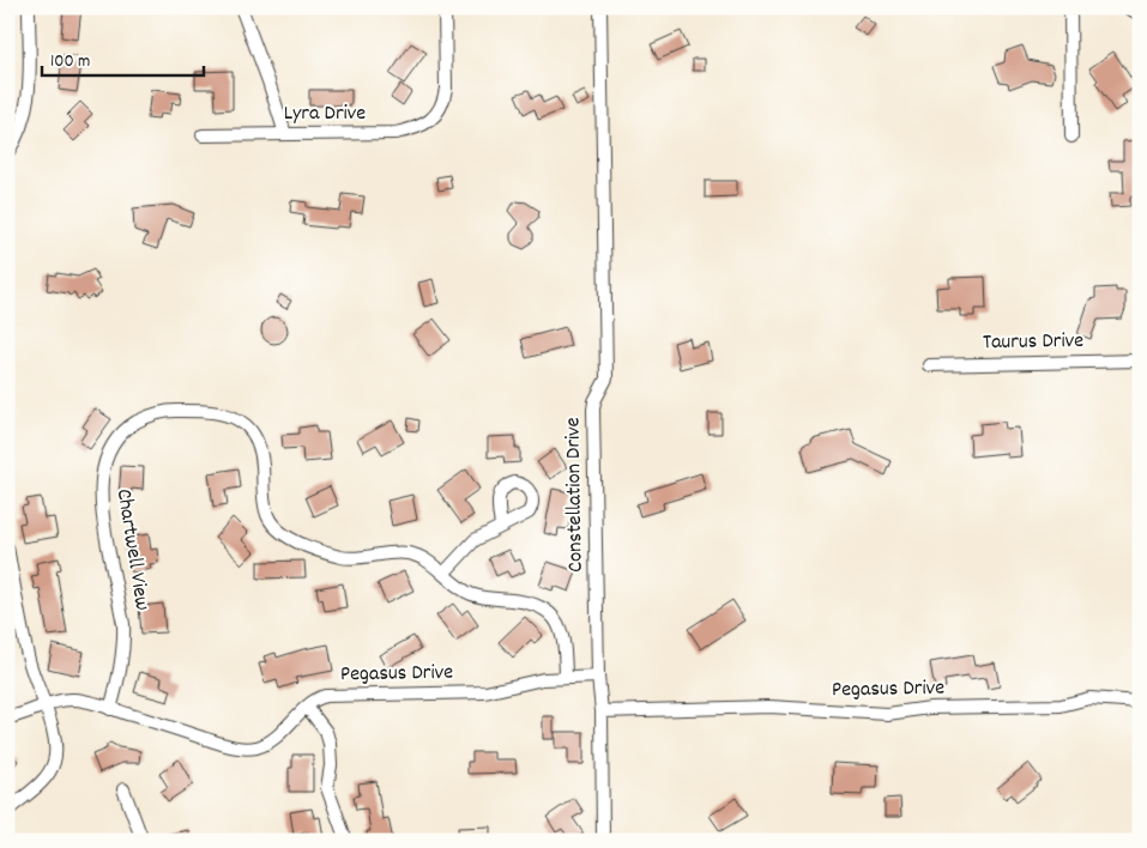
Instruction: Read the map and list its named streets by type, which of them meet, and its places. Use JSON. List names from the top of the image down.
{
  "streets": {
    "street": [
      "Lyra Drive",
      "Taurus Drive",
      "Constellation Drive",
      "Chartwell View",
      "Pegasus Drive"
    ]
  },
  "crossings": [
    ["Constellation Drive", "Pegasus Drive"],
    ["Chartwell View", "Pegasus Drive"]
  ],
  "scale_bar": "100 m"
}
